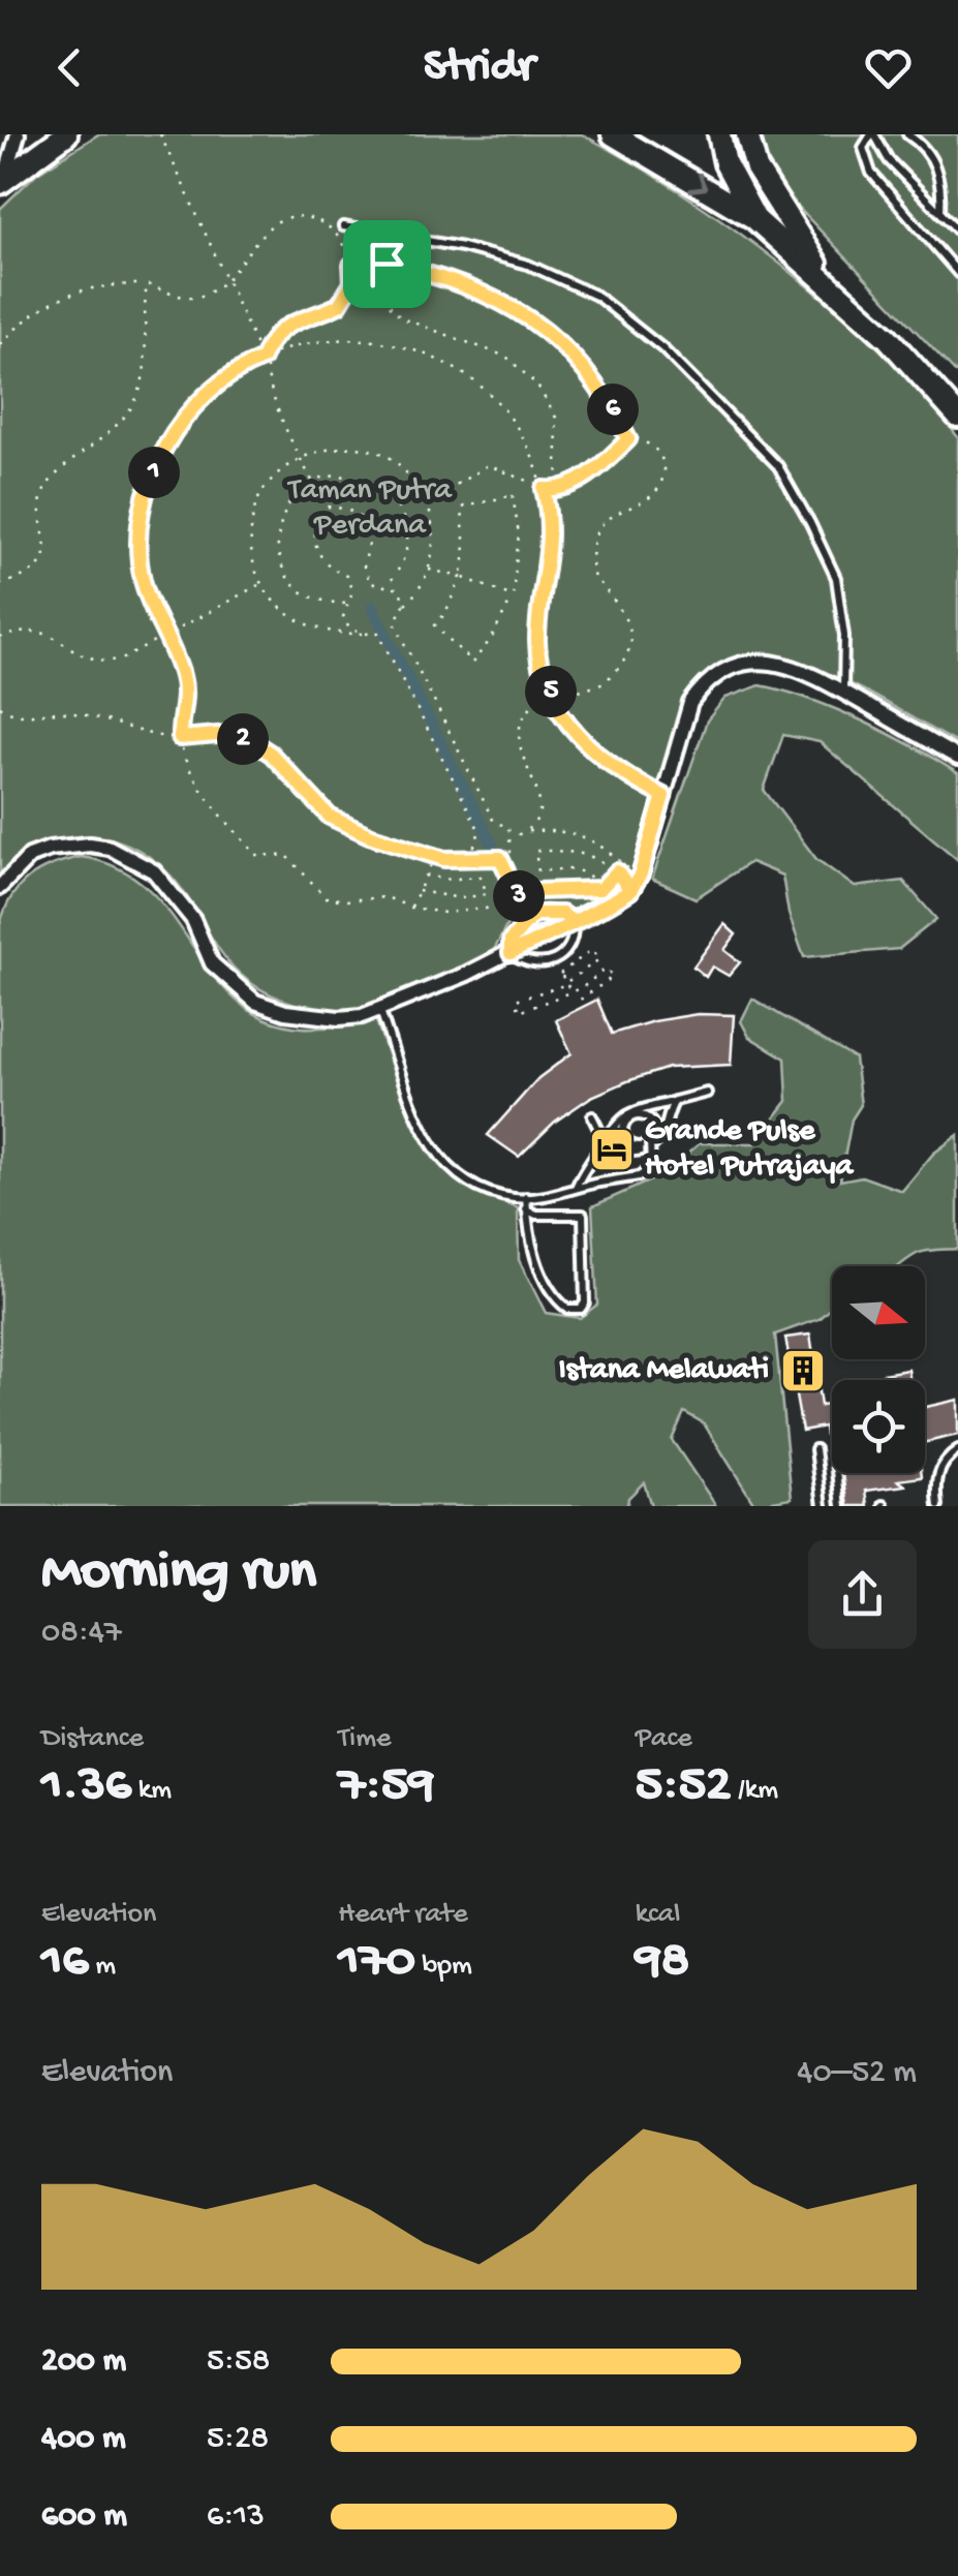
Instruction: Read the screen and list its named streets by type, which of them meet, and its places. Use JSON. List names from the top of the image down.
{
  "parks": ["Taman Putra Perdana"],
  "places": {
    "hotel": ["Grande Pulse Hotel Putrajaya"],
    "building": ["Istana Melawati"]
  },
  "north": "right",
  "page": {
    "header": "Stridr",
    "pins": [
      "6",
      "1",
      "5",
      "2",
      "3"
    ],
    "heading": ["Morning run", "08:47"],
    "stats": [
      ["Distance", "1.36 km"],
      ["Time", "7:59"],
      ["Pace", "5:52 /km"],
      ["Elevation", "16 m"],
      ["Heart rate", "170 bpm"],
      ["kcal", "98"]
    ],
    "chart": ["Elevation", "40–52 m"],
    "list": [
      {
        "name": "200 m",
        "note": "5:58"
      },
      {
        "name": "400 m",
        "note": "5:28"
      },
      {
        "name": "600 m",
        "note": "6:13"
      }
    ]
  }
}
